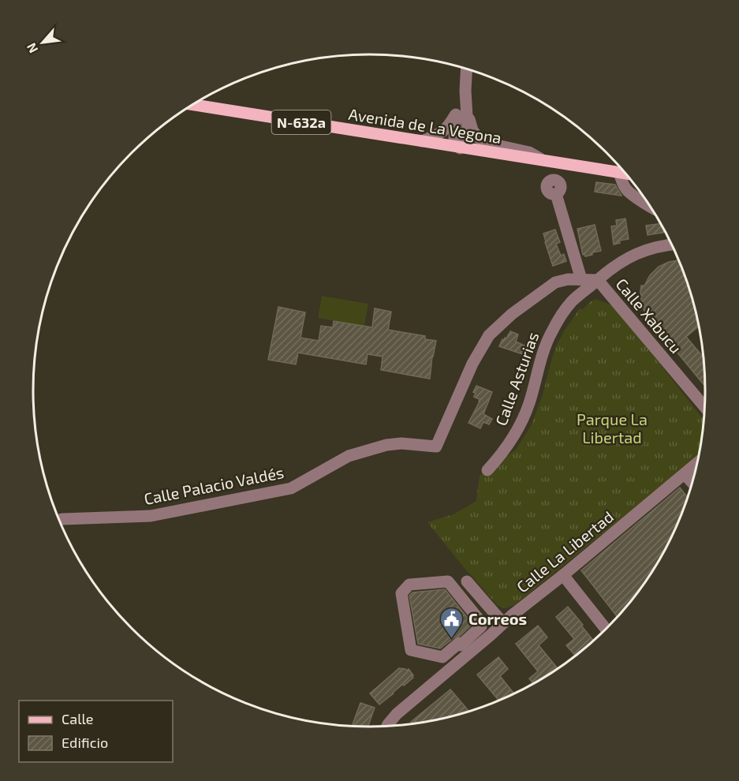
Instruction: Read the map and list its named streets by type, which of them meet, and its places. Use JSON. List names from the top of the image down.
{
  "streets": {
    "main road": ["N-632a", "Avenida de La Vegona"],
    "street": [
      "Calle Xabucu",
      "Calle Asturias",
      "Calle Palacio Valdés",
      "Calle La Libertad"
    ]
  },
  "crossings": [
    ["Calle Xabucu", "Calle Asturias"],
    ["Calle Xabucu", "Calle Palacio Valdés"],
    ["Calle Asturias", "Calle Palacio Valdés"]
  ],
  "parks": ["Parque La Libertad"],
  "places": {
    "public building": ["Correos"]
  },
  "legend": ["Calle", "Edificio"],
  "north": "bottom left"
}
